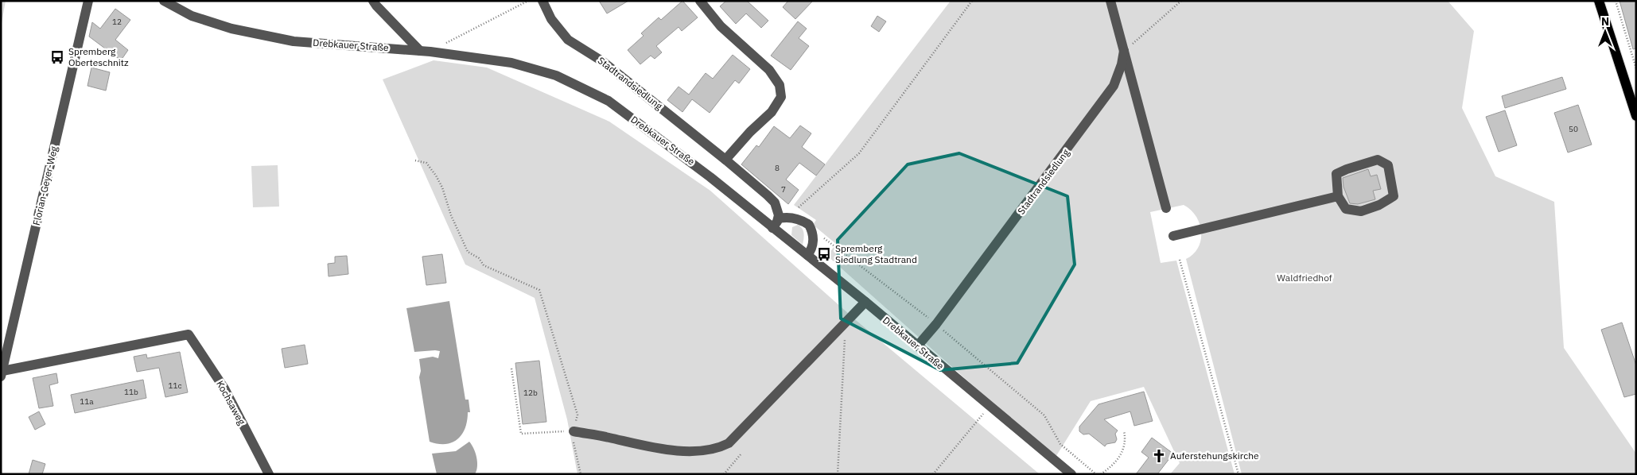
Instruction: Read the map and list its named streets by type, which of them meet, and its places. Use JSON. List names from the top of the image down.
{
  "streets": {
    "street": [
      "Drebkauer Straße",
      "Stadtrandsiedlung",
      "Florian-Geyer-Weg",
      "Kochsaweg"
    ]
  },
  "crossings": [
    ["Drebkauer Straße", "Stadtrandsiedlung"],
    ["Florian-Geyer-Weg", "Kochsaweg"]
  ],
  "parks": ["Waldfriedhof"],
  "places": {
    "bus stop": ["Spremberg Oberteschnitz", "Spremberg Siedlung Stadtrand"],
    "church": ["Auferstehungskirche"]
  },
  "house_numbers": [
    "12",
    "50",
    "8",
    "7",
    "11c",
    "11b",
    "12b",
    "11a"
  ],
  "north": "top"
}
